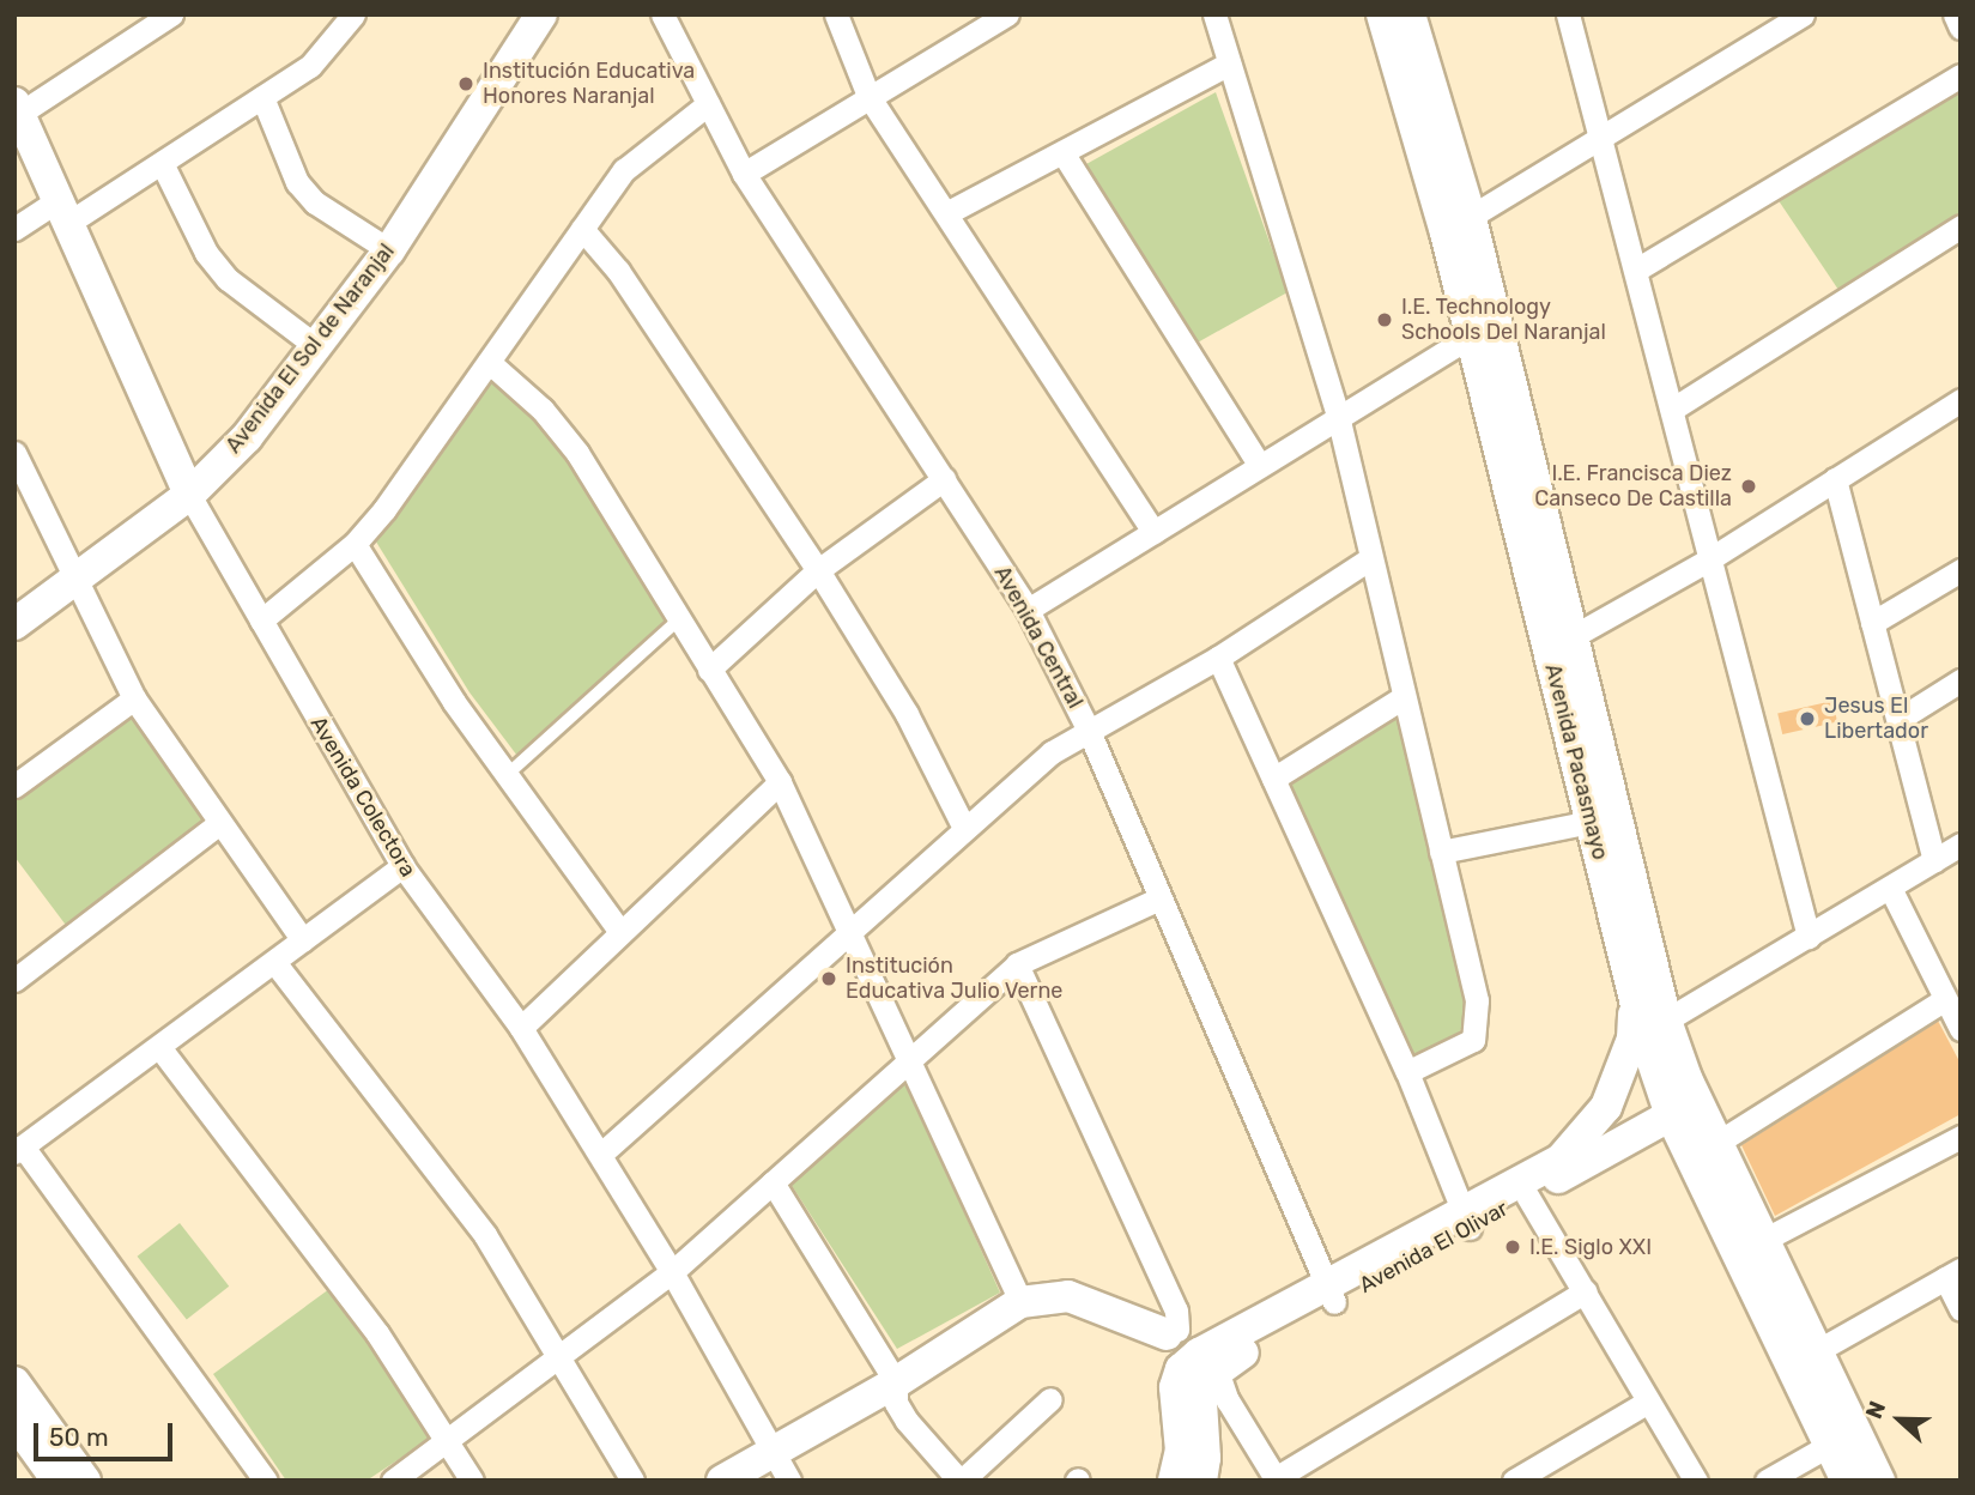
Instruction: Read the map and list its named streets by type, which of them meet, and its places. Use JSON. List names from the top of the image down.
{
  "streets": {
    "street": [
      "Avenida El Sol de Naranjal",
      "Avenida Central",
      "Avenida Pacasmayo",
      "Avenida Colectora",
      "Avenida El Olivar"
    ]
  },
  "crossings": [
    ["Avenida El Sol de Naranjal", "Avenida Colectora"],
    ["Avenida Central", "Avenida El Olivar"],
    ["Avenida Pacasmayo", "Avenida El Olivar"]
  ],
  "places": [
    "Institución Educativa Honores Naranjal",
    "I.E. Technology Schools Del Naranjal",
    "I.E. Francisca Diez Canseco De Castilla",
    "Jesus El Libertador",
    "Institución Educativa Julio Verne",
    "I.E. Siglo XXI"
  ],
  "scale_bar": "50 m",
  "north": "left"
}
